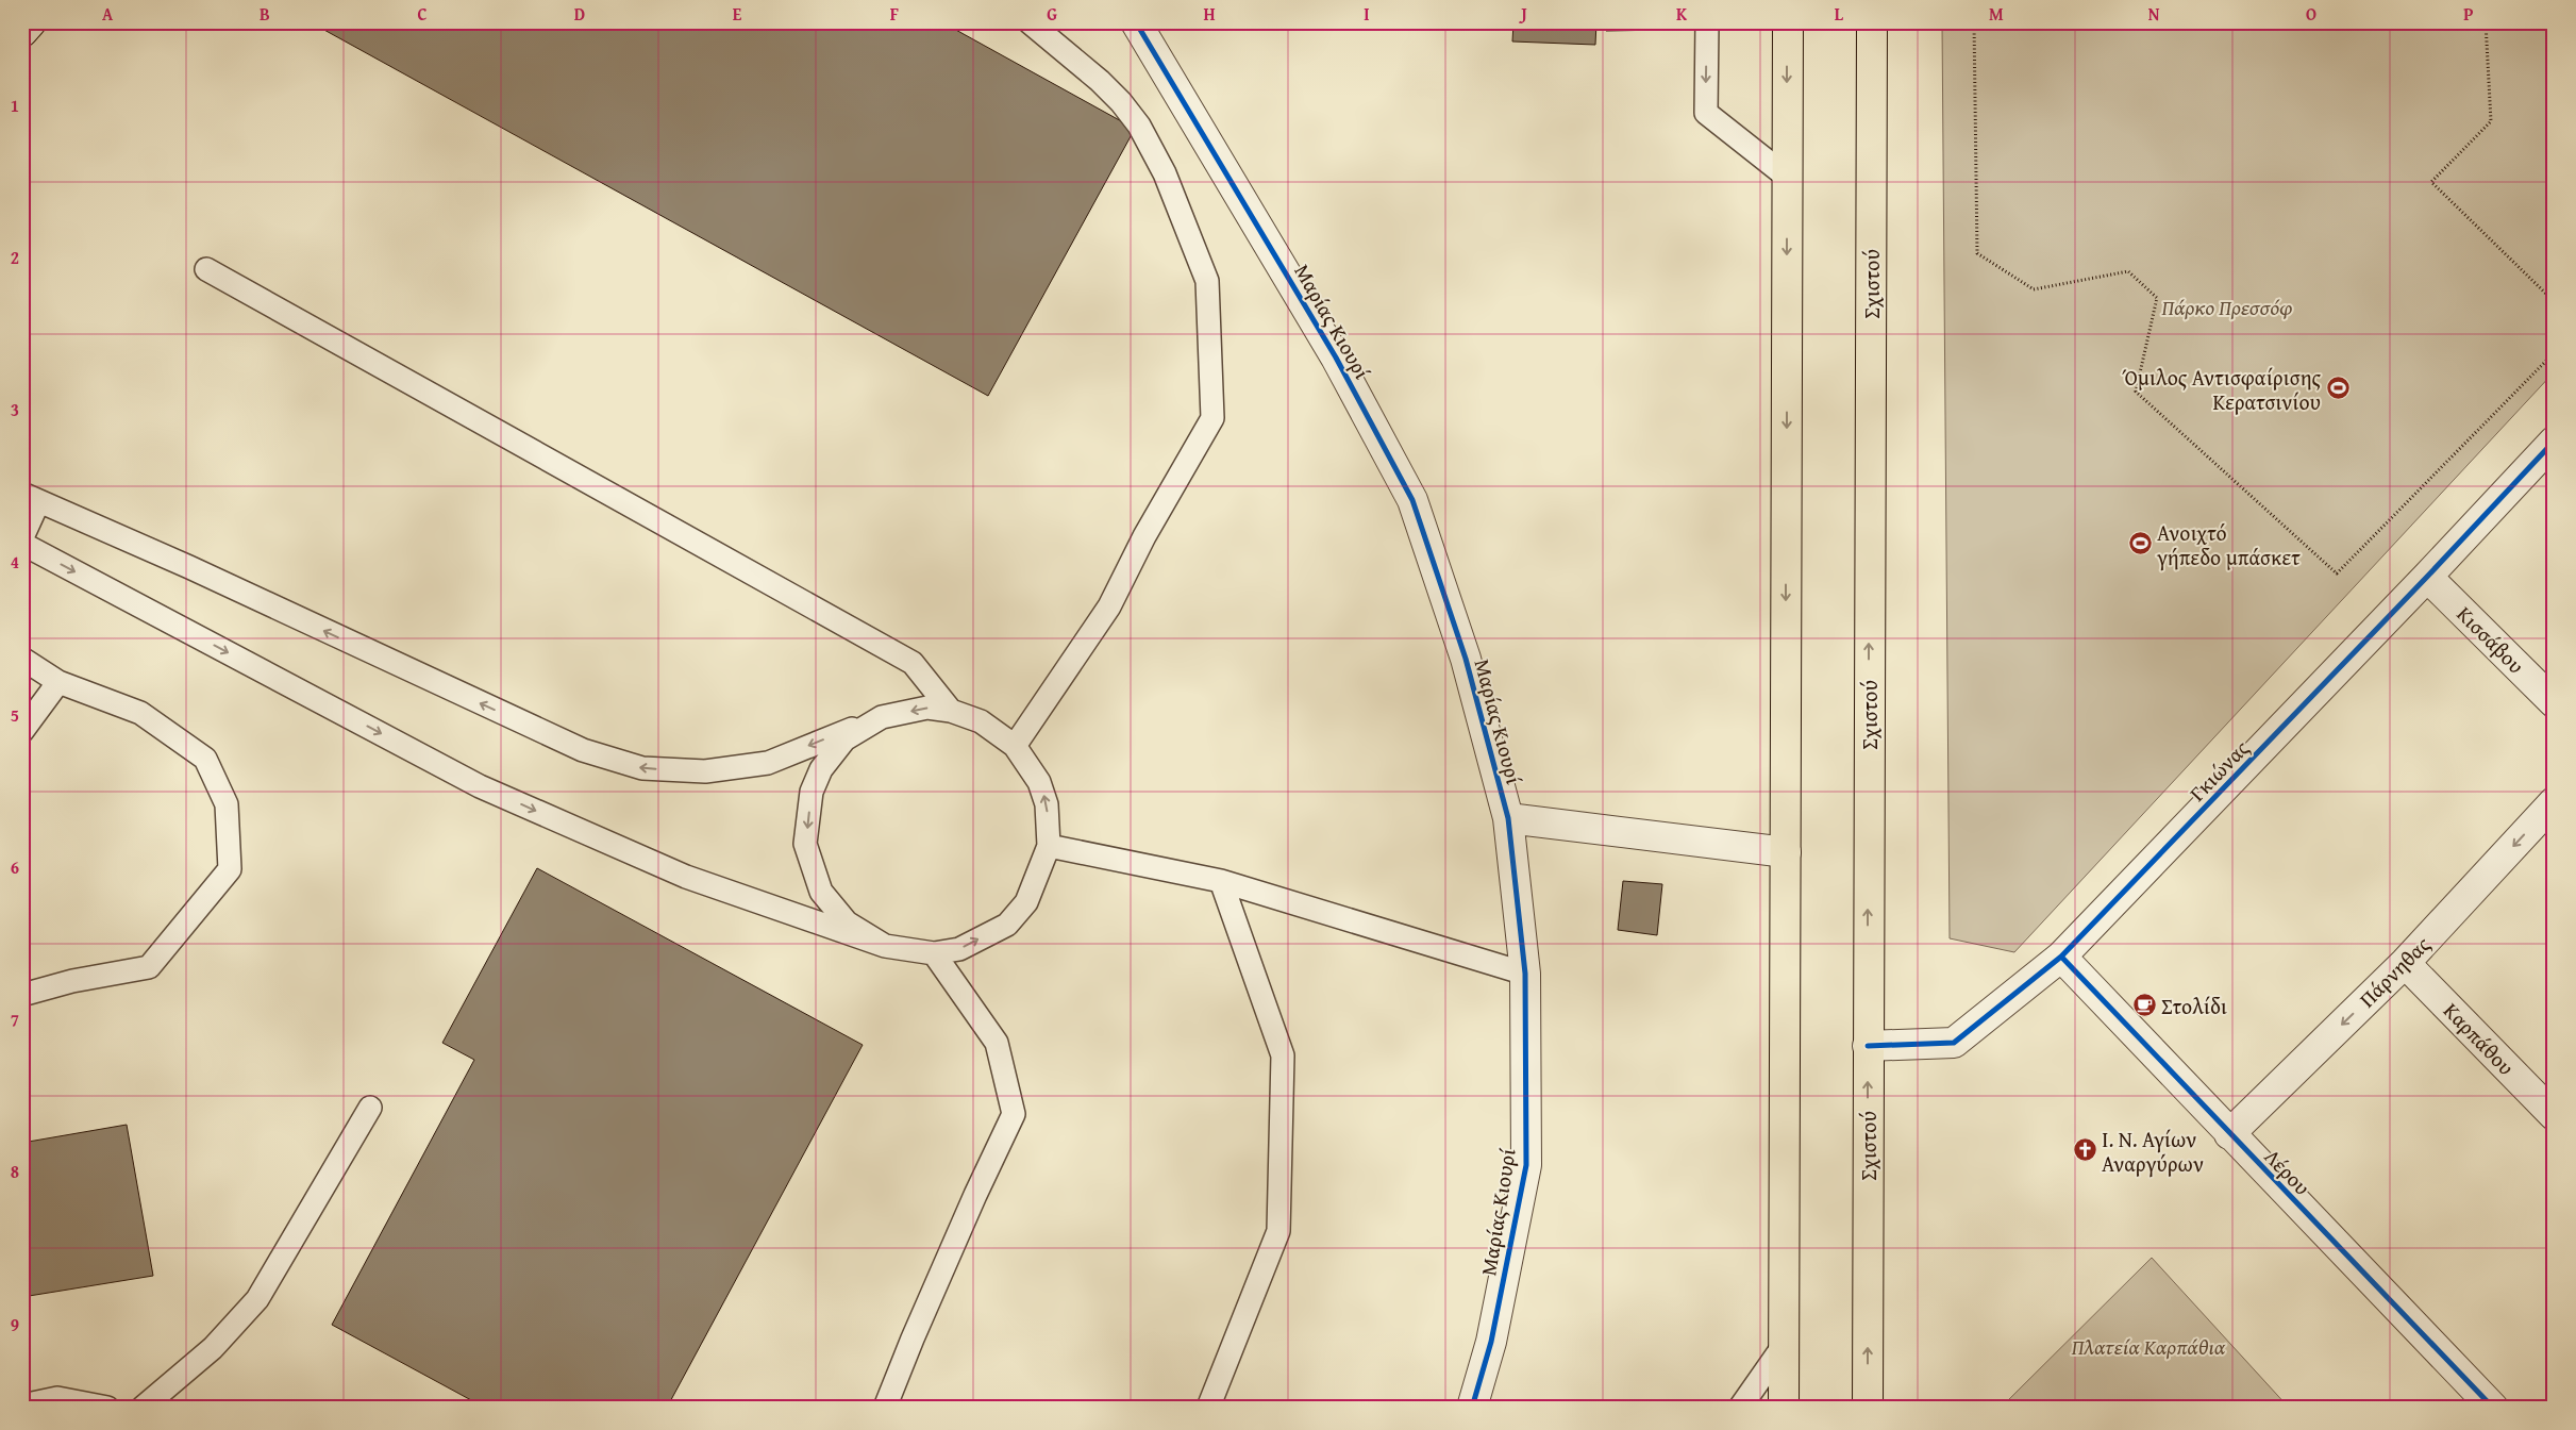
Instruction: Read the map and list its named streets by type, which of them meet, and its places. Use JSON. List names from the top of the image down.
{
  "streets": {
    "main road": ["Σχιστού"],
    "street": [
      "Μαρίας Κιουρί",
      "Κισσάβου",
      "Γκιώνας",
      "Πάρνηθας",
      "Καρπάθου",
      "Λέρου"
    ]
  },
  "crossings": [
    ["Σχιστού", "Γκιώνας"],
    ["Κισσάβου", "Γκιώνας"],
    ["Γκιώνας", "Λέρου"],
    ["Πάρνηθας", "Καρπάθου"],
    ["Πάρνηθας", "Λέρου"]
  ],
  "one_way": ["Πάρνηθας"],
  "parks": ["Πάρκο Πρεσσόφ", "Πλατεία Καρπάθια"],
  "places": {
    "sports": ["Όμιλος Αντισφαίρισης Κερατσινίου", "Ανοιχτό γήπεδο μπάσκετ"],
    "cafe": ["Στολίδι"],
    "church": ["Ι. Ν. Αγίων Αναργύρων"]
  },
  "grid": {
    "columns": [
      "A",
      "B",
      "C",
      "D",
      "E",
      "F",
      "G",
      "H",
      "I",
      "J",
      "K",
      "L",
      "M",
      "N",
      "O",
      "P"
    ],
    "rows": [
      "1",
      "2",
      "3",
      "4",
      "5",
      "6",
      "7",
      "8",
      "9"
    ]
  }
}
